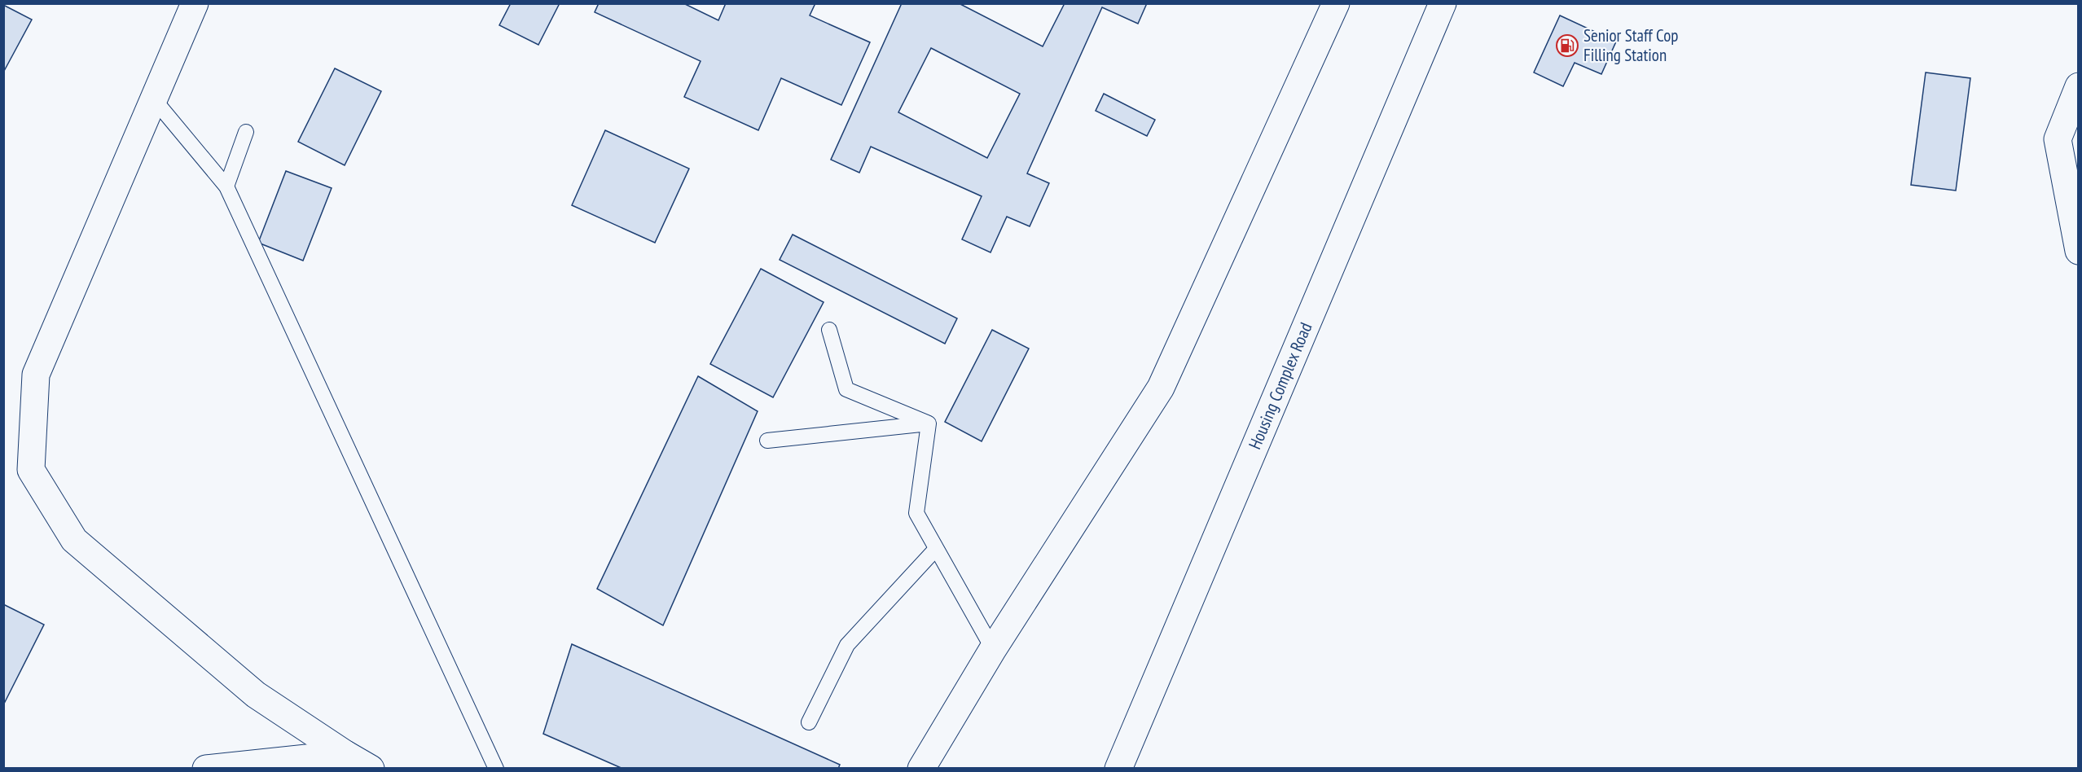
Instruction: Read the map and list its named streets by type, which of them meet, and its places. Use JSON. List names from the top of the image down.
{
  "streets": {
    "street": ["Housing Complex Road"]
  },
  "places": {
    "fuel station": ["Senior Staff Cop Filling Station"]
  }
}
